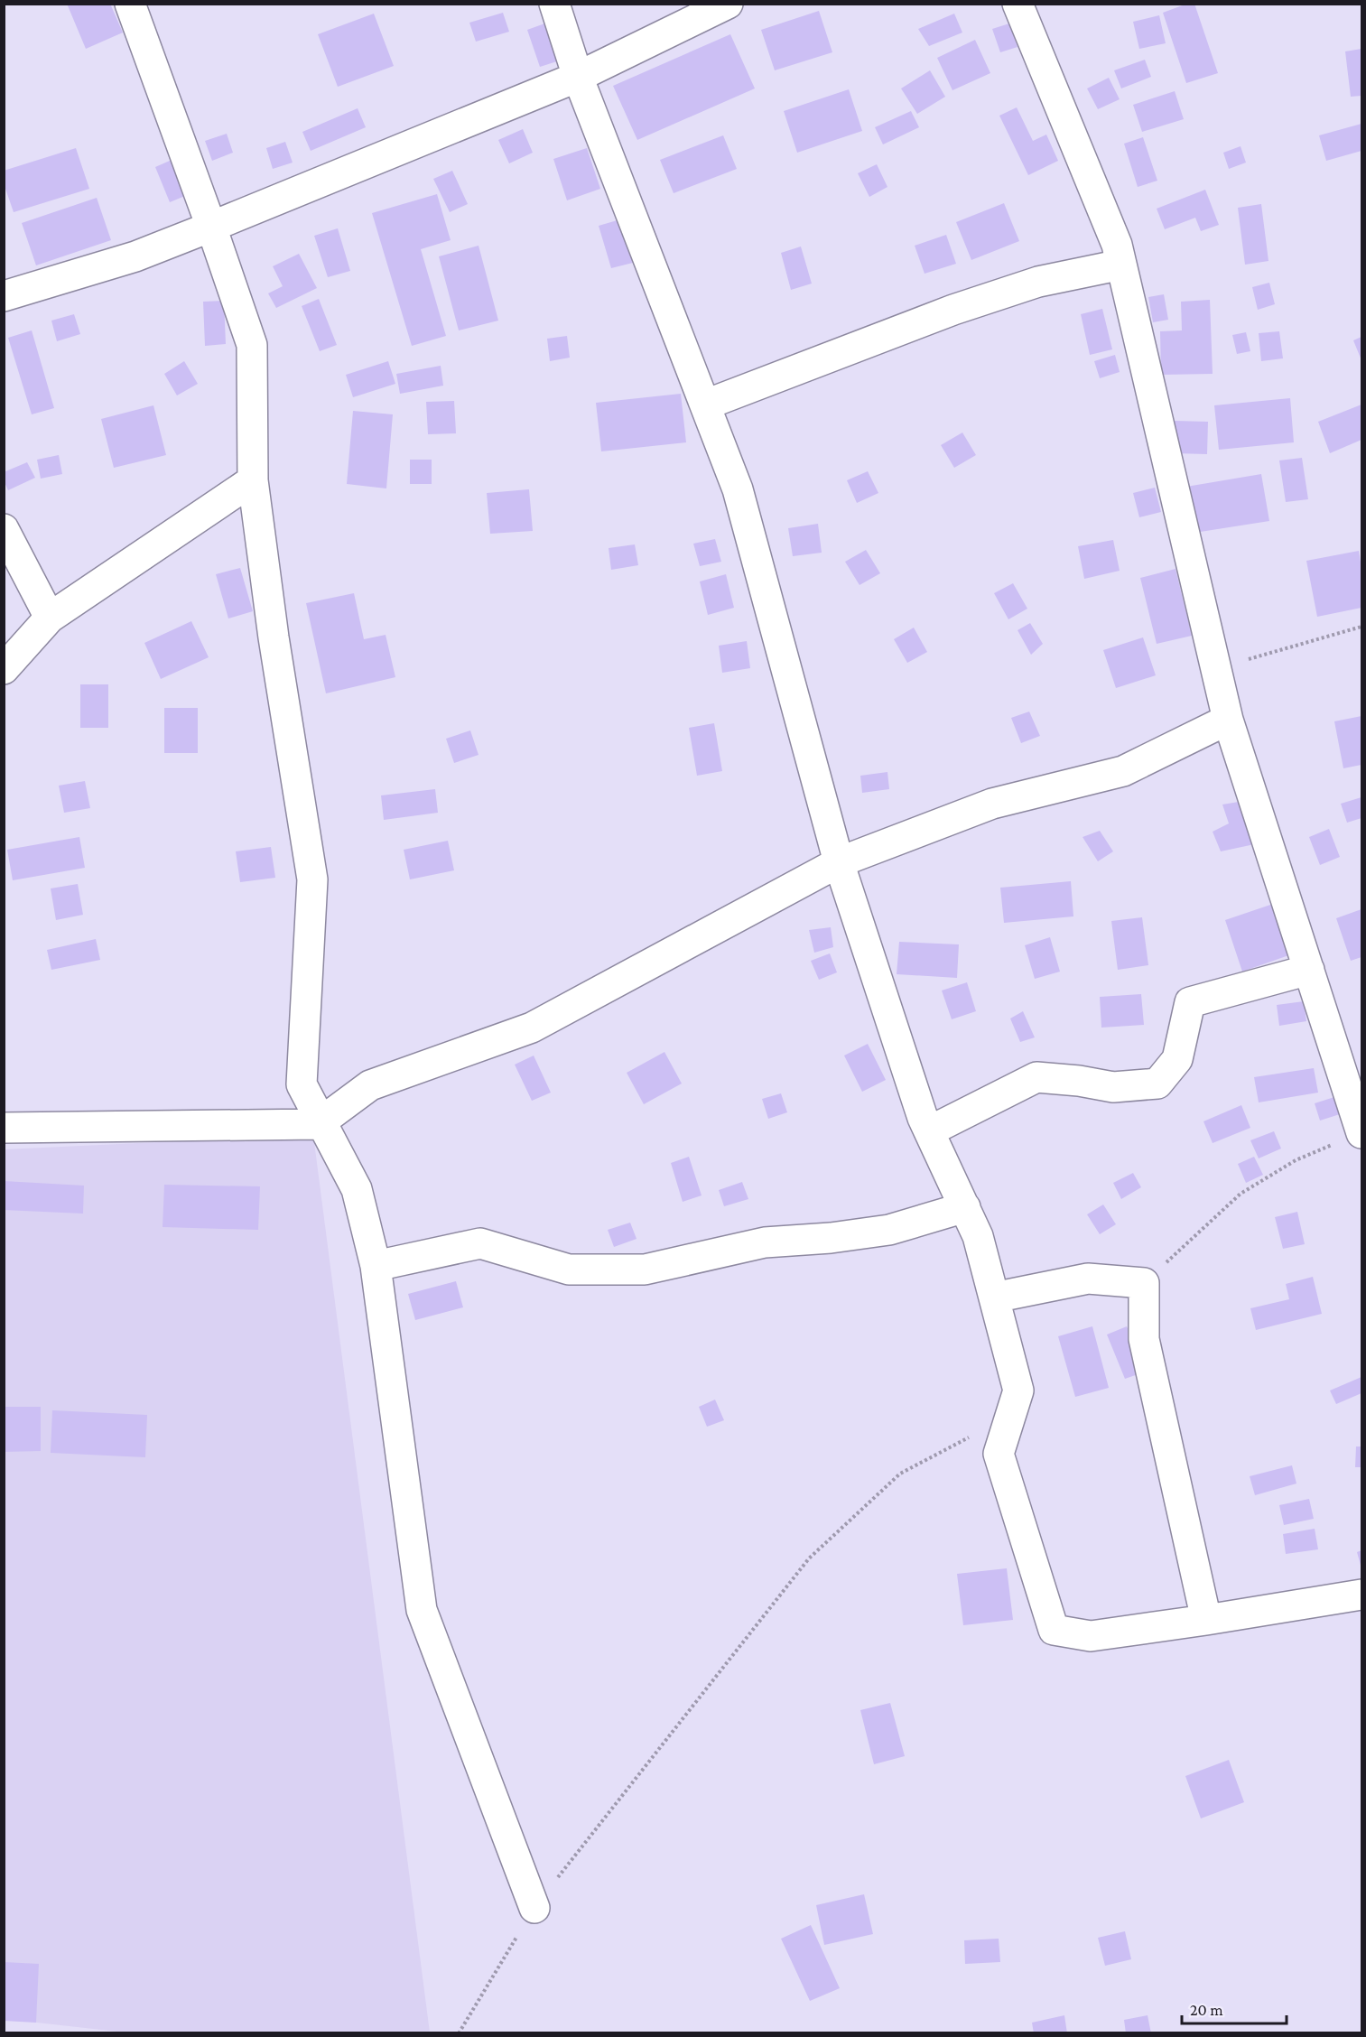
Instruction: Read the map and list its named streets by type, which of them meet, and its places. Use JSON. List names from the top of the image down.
{
  "scale_bar": "20 m"
}
